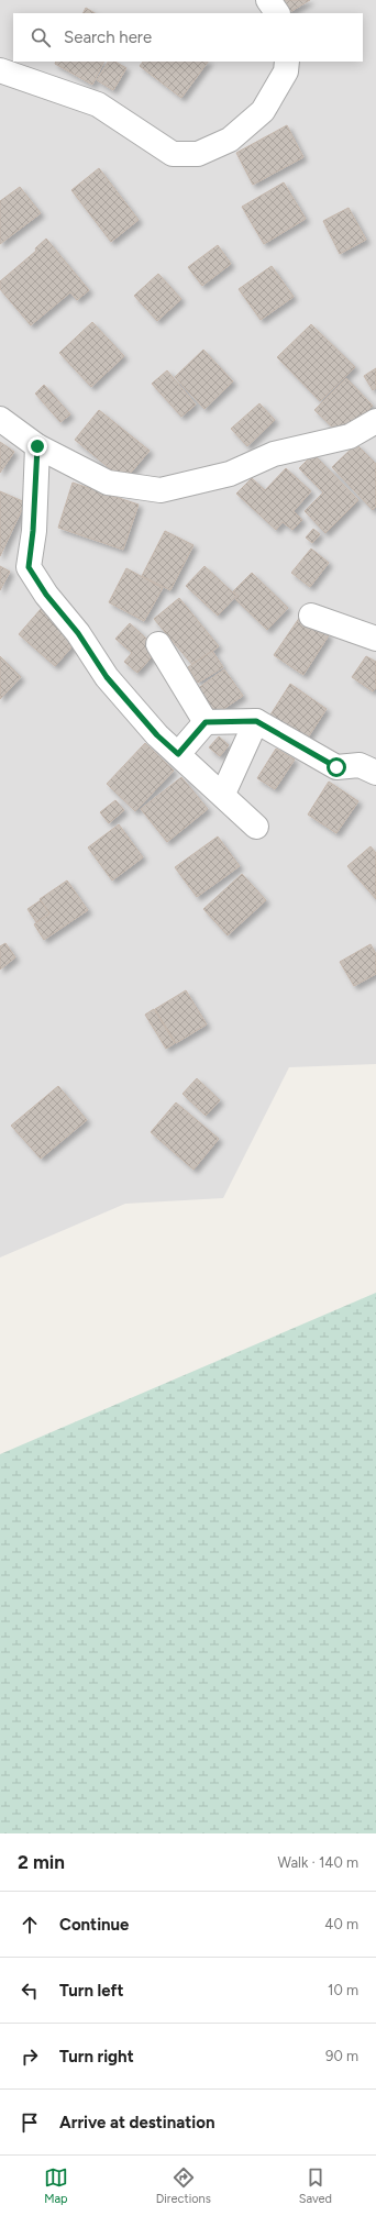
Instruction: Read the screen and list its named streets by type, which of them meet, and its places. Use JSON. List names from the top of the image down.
{
  "page": {
    "search": "Search here",
    "heading": ["2 min", "Walk · 140 m"],
    "list": [
      ["Continue", "40 m"],
      ["Turn left", "10 m"],
      ["Turn right", "90 m"],
      "Arrive at destination"
    ],
    "nav": ["Map", "Directions", "Saved"]
  }
}
